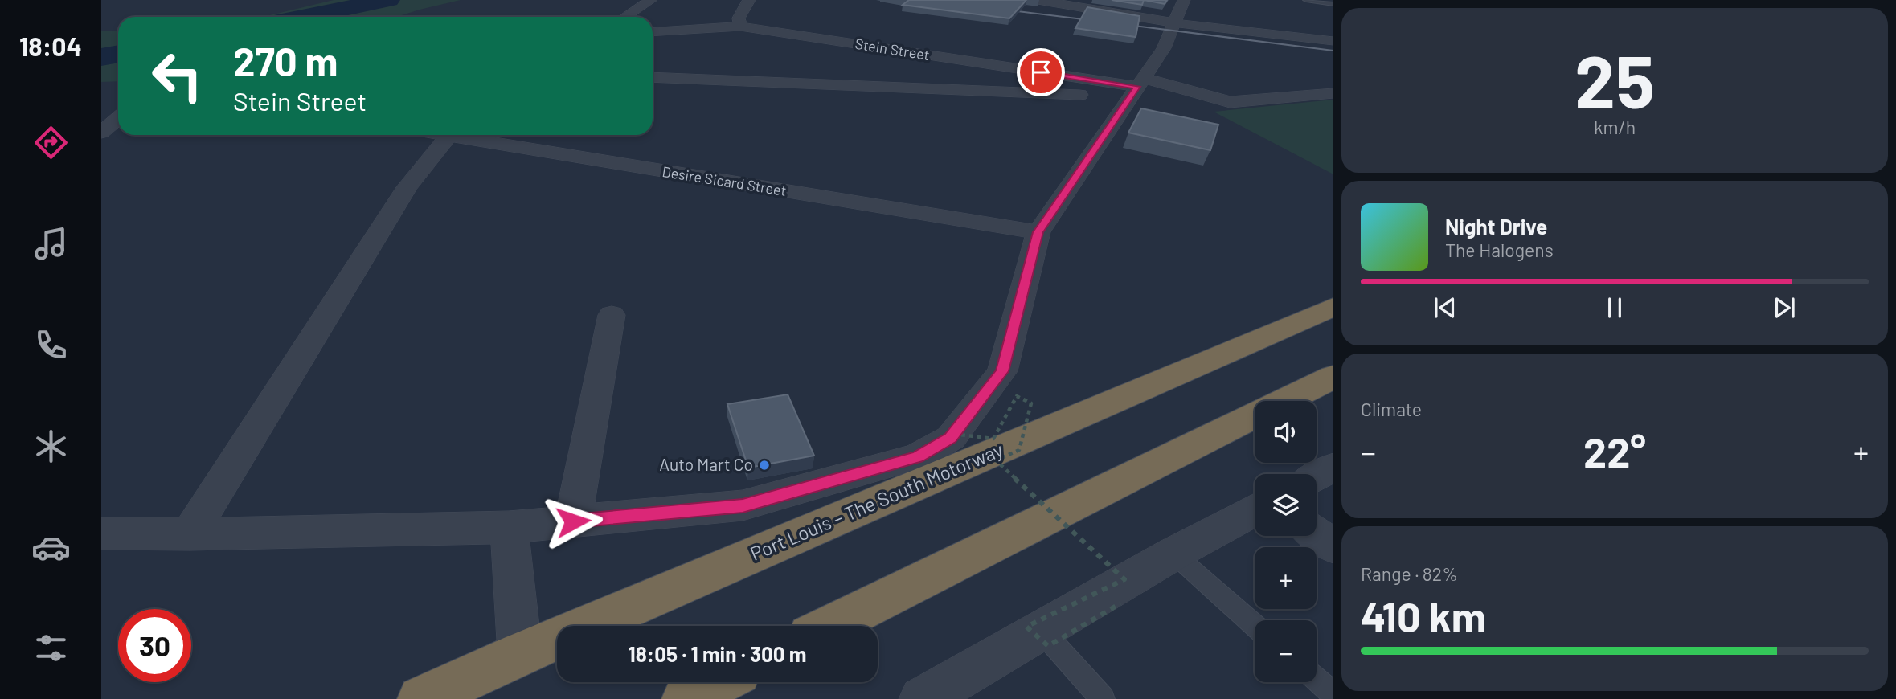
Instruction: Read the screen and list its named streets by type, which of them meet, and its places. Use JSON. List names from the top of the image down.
{
  "streets": {
    "highway": ["Port Louis – The South Motorway"],
    "street": ["Stein Street", "Desire Sicard Street"]
  },
  "places": ["Auto Mart Co"],
  "page": {
    "tabs": "18:04",
    "tile": [
      ["25", "km/h"],
      "Climate",
      ["Range · 82%", "410 km"]
    ],
    "turn": ["270 m", "Stein Street"],
    "song": ["Night Drive", "The Halogens"],
    "map_buttons": ["+", "−"],
    "heat": ["−", "22°", "+"],
    "limit": "30",
    "trip": "18:05 · 1 min · 300 m"
  }
}
